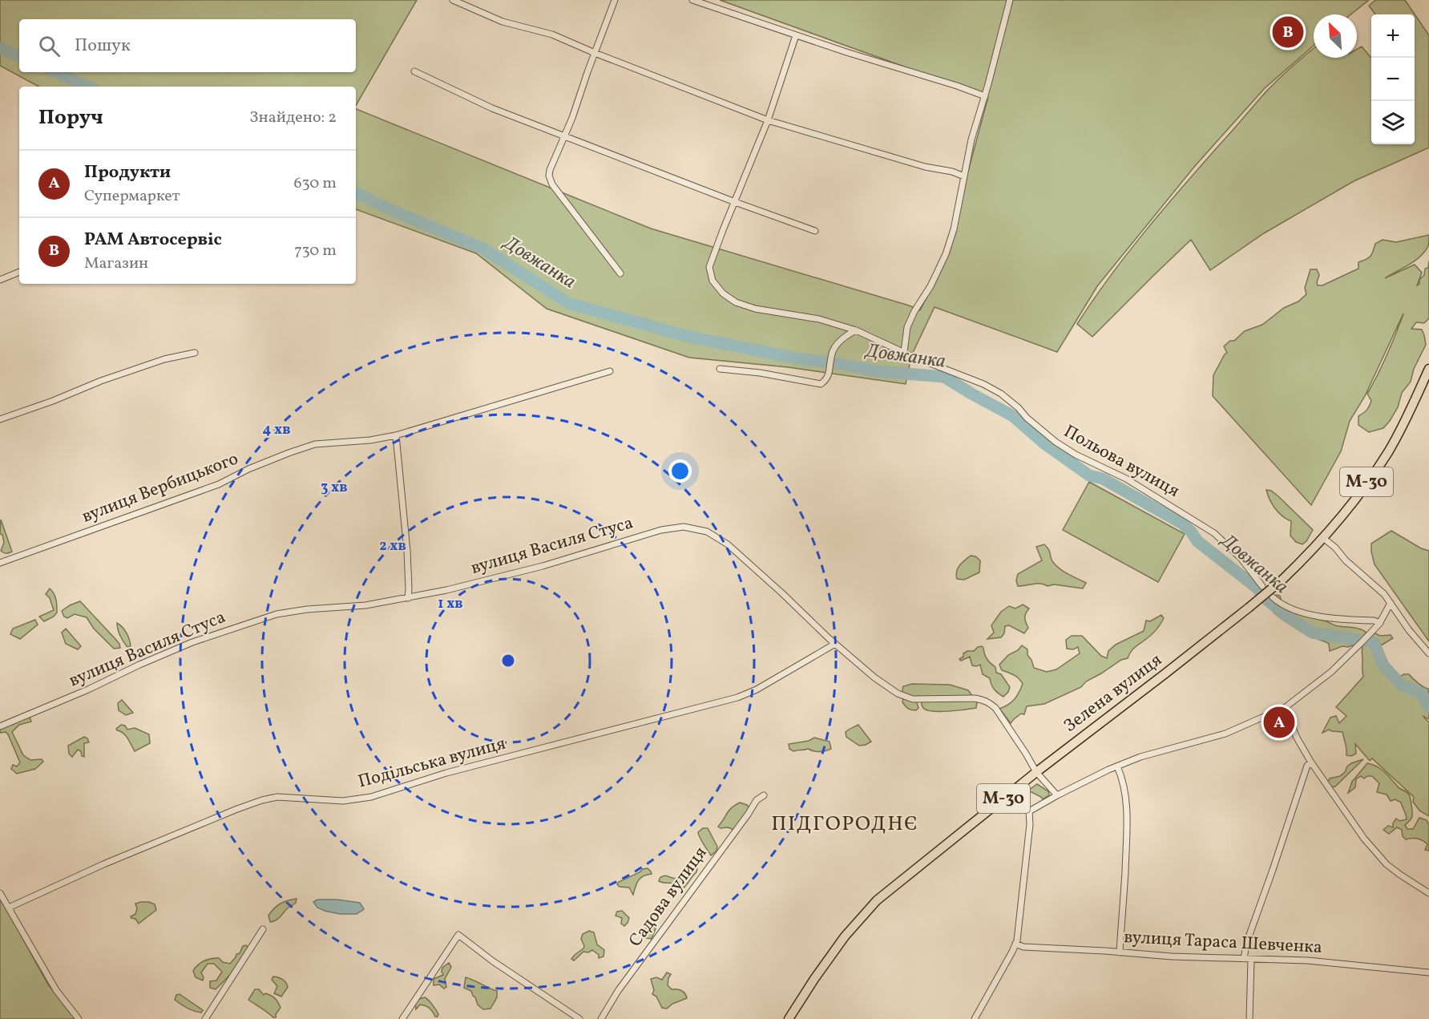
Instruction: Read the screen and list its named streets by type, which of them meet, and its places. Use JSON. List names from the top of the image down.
{
  "streets": {
    "highway": ["М-30", "Зелена вулиця"],
    "street": [
      "Польова вулиця",
      "вулиця Вербицького",
      "вулиця Василя Стуса",
      "Подільська вулиця",
      "Садова вулиця",
      "вулиця Тараса Шевченка"
    ]
  },
  "crossings": [
    ["вулиця Василя Стуса", "Зелена вулиця"],
    ["вулиця Василя Стуса", "Подільська вулиця"]
  ],
  "districts": ["ПІДГОРОДНЄ"],
  "water": ["Довжанка"],
  "north": "top left",
  "page": {
    "map_buttons": ["+", "−"],
    "pins": ["B", "A"],
    "search": "Пошук",
    "heading": ["Поруч", "Знайдено: 2"],
    "list": [
      {
        "mark": "A",
        "name": "Продукти",
        "note": "Супермаркет",
        "value": "630 m"
      },
      {
        "mark": "B",
        "name": "РАМ Автосервіс",
        "note": "Магазин",
        "value": "730 m"
      }
    ]
  },
  "rings": [
    "4 хв",
    "3 хв",
    "2 хв",
    "1 хв"
  ]
}
